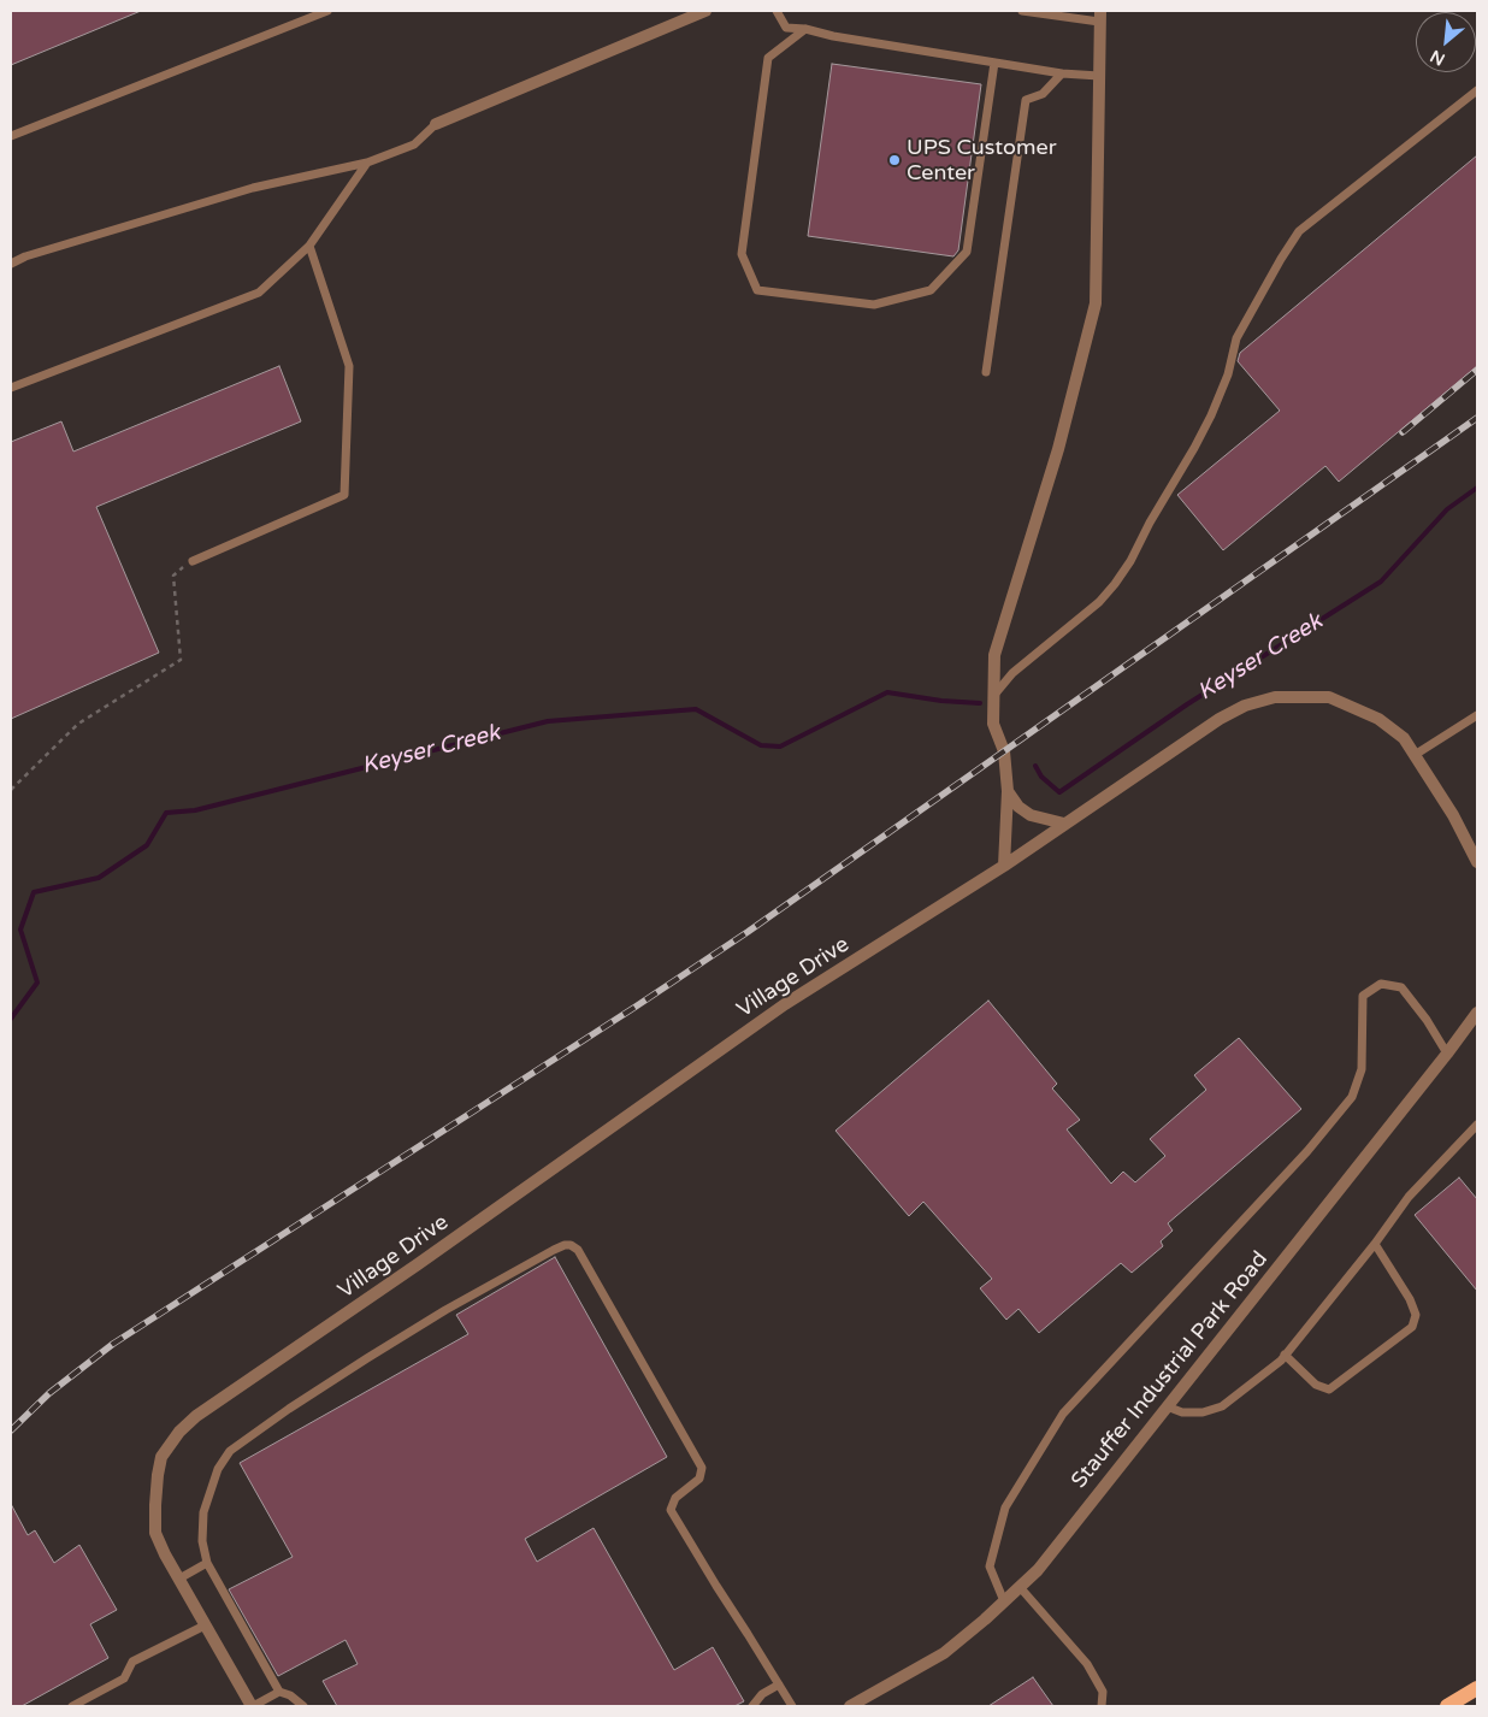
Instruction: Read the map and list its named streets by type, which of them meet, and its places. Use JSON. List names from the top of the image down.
{
  "streets": {
    "street": ["Village Drive", "Stauffer Industrial Park Road"]
  },
  "water": ["Keyser Creek"],
  "places": ["UPS Customer Center"],
  "north": "bottom left"
}
